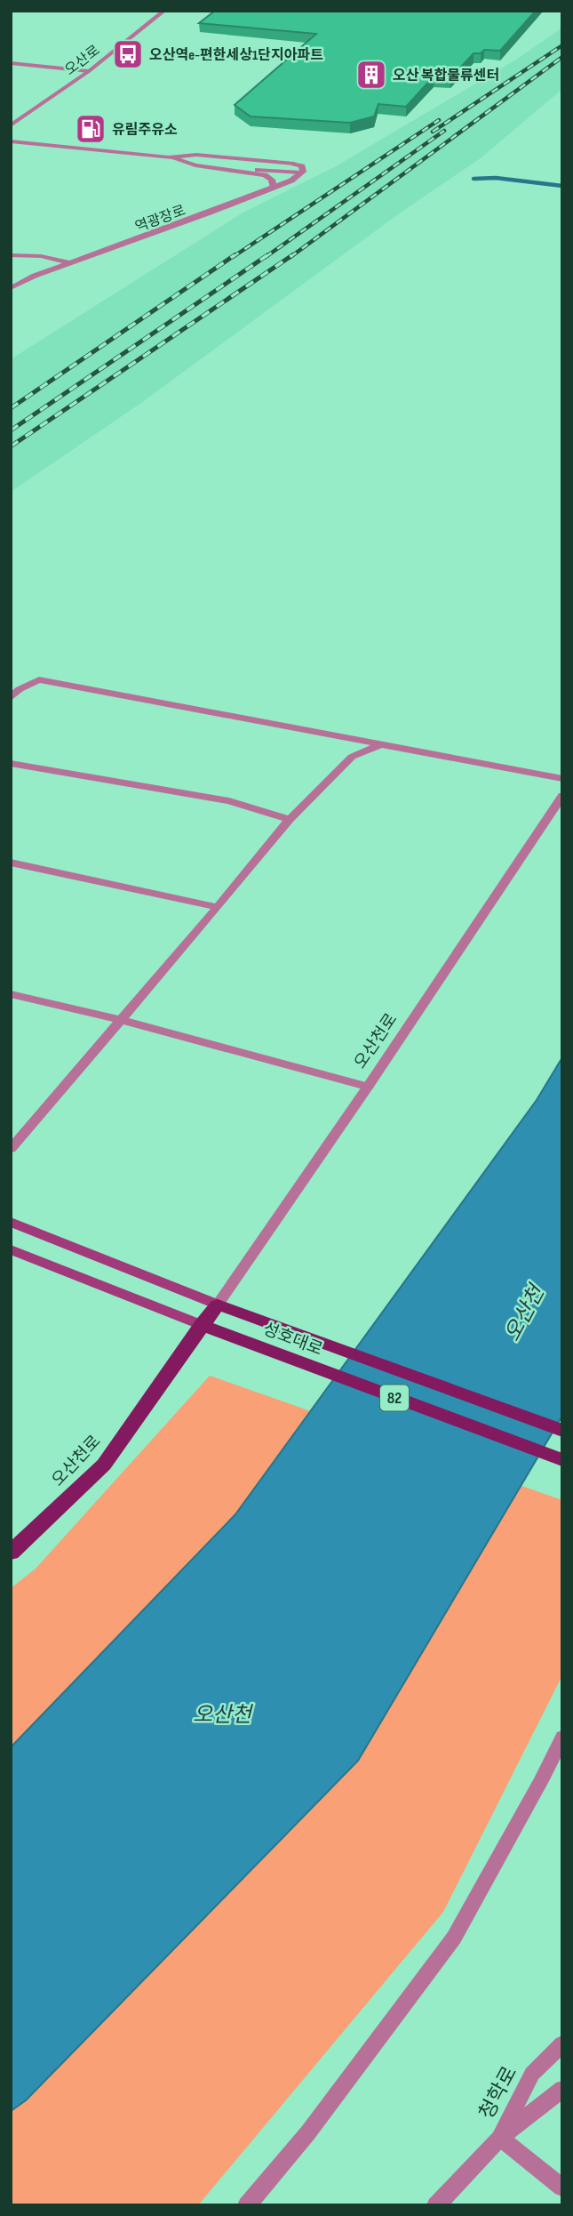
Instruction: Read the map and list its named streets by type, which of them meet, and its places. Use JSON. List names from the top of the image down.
{
  "streets": {
    "main road": ["오산천로", "성호대로", "82"],
    "street": ["오산로", "역광장로", "청학로"]
  },
  "crossings": [
    ["오산천로", "성호대로"]
  ],
  "water": ["오산천"],
  "places": {
    "bus stop": ["오산역e-편한세상1단지아파트"],
    "building": ["오산 복합물류센터"],
    "fuel station": ["유림주유소"]
  }
}
